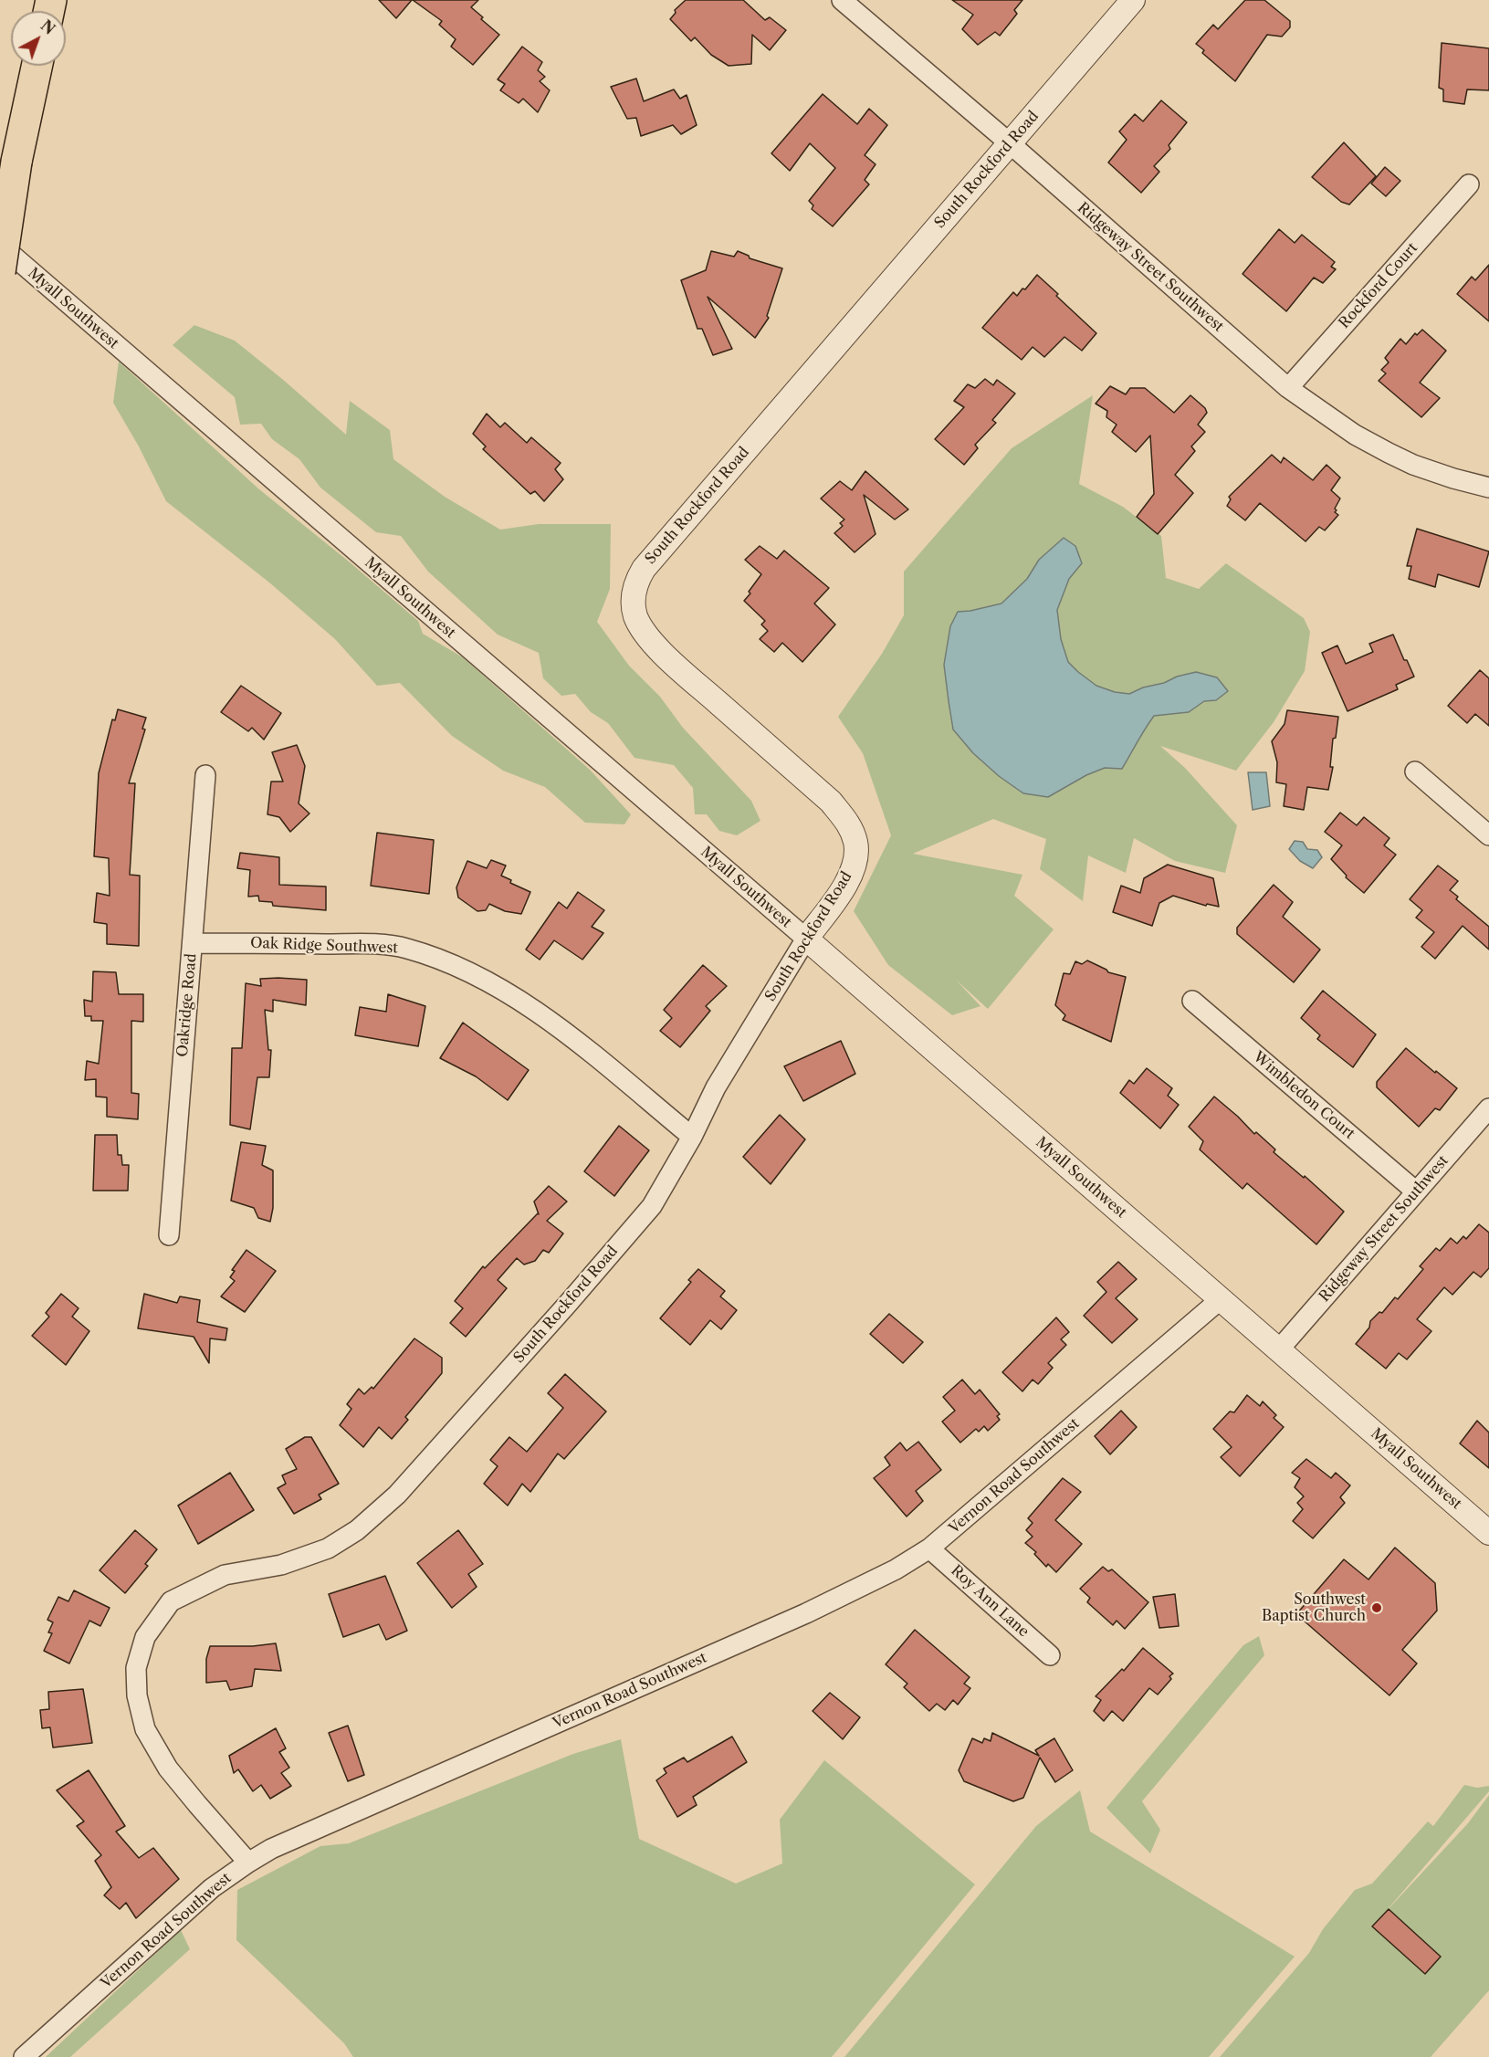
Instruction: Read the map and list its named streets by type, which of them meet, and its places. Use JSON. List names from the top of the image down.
{
  "streets": {
    "street": [
      "South Rockford Road",
      "Ridgeway Street Southwest",
      "Rockford Court",
      "Myall Southwest",
      "Oak Ridge Southwest",
      "Oakridge Road",
      "Wimbledon Court",
      "Vernon Road Southwest",
      "Roy Ann Lane"
    ]
  },
  "crossings": [
    ["South Rockford Road", "Ridgeway Street Southwest"],
    ["South Rockford Road", "Myall Southwest"],
    ["South Rockford Road", "Oak Ridge Southwest"],
    ["South Rockford Road", "Vernon Road Southwest"],
    ["Ridgeway Street Southwest", "Rockford Court"],
    ["Ridgeway Street Southwest", "Myall Southwest"],
    ["Ridgeway Street Southwest", "Wimbledon Court"],
    ["Myall Southwest", "Vernon Road Southwest"],
    ["Oak Ridge Southwest", "Oakridge Road"],
    ["Vernon Road Southwest", "Roy Ann Lane"]
  ],
  "places": ["Southwest Baptist Church"],
  "north": "top right"
}
